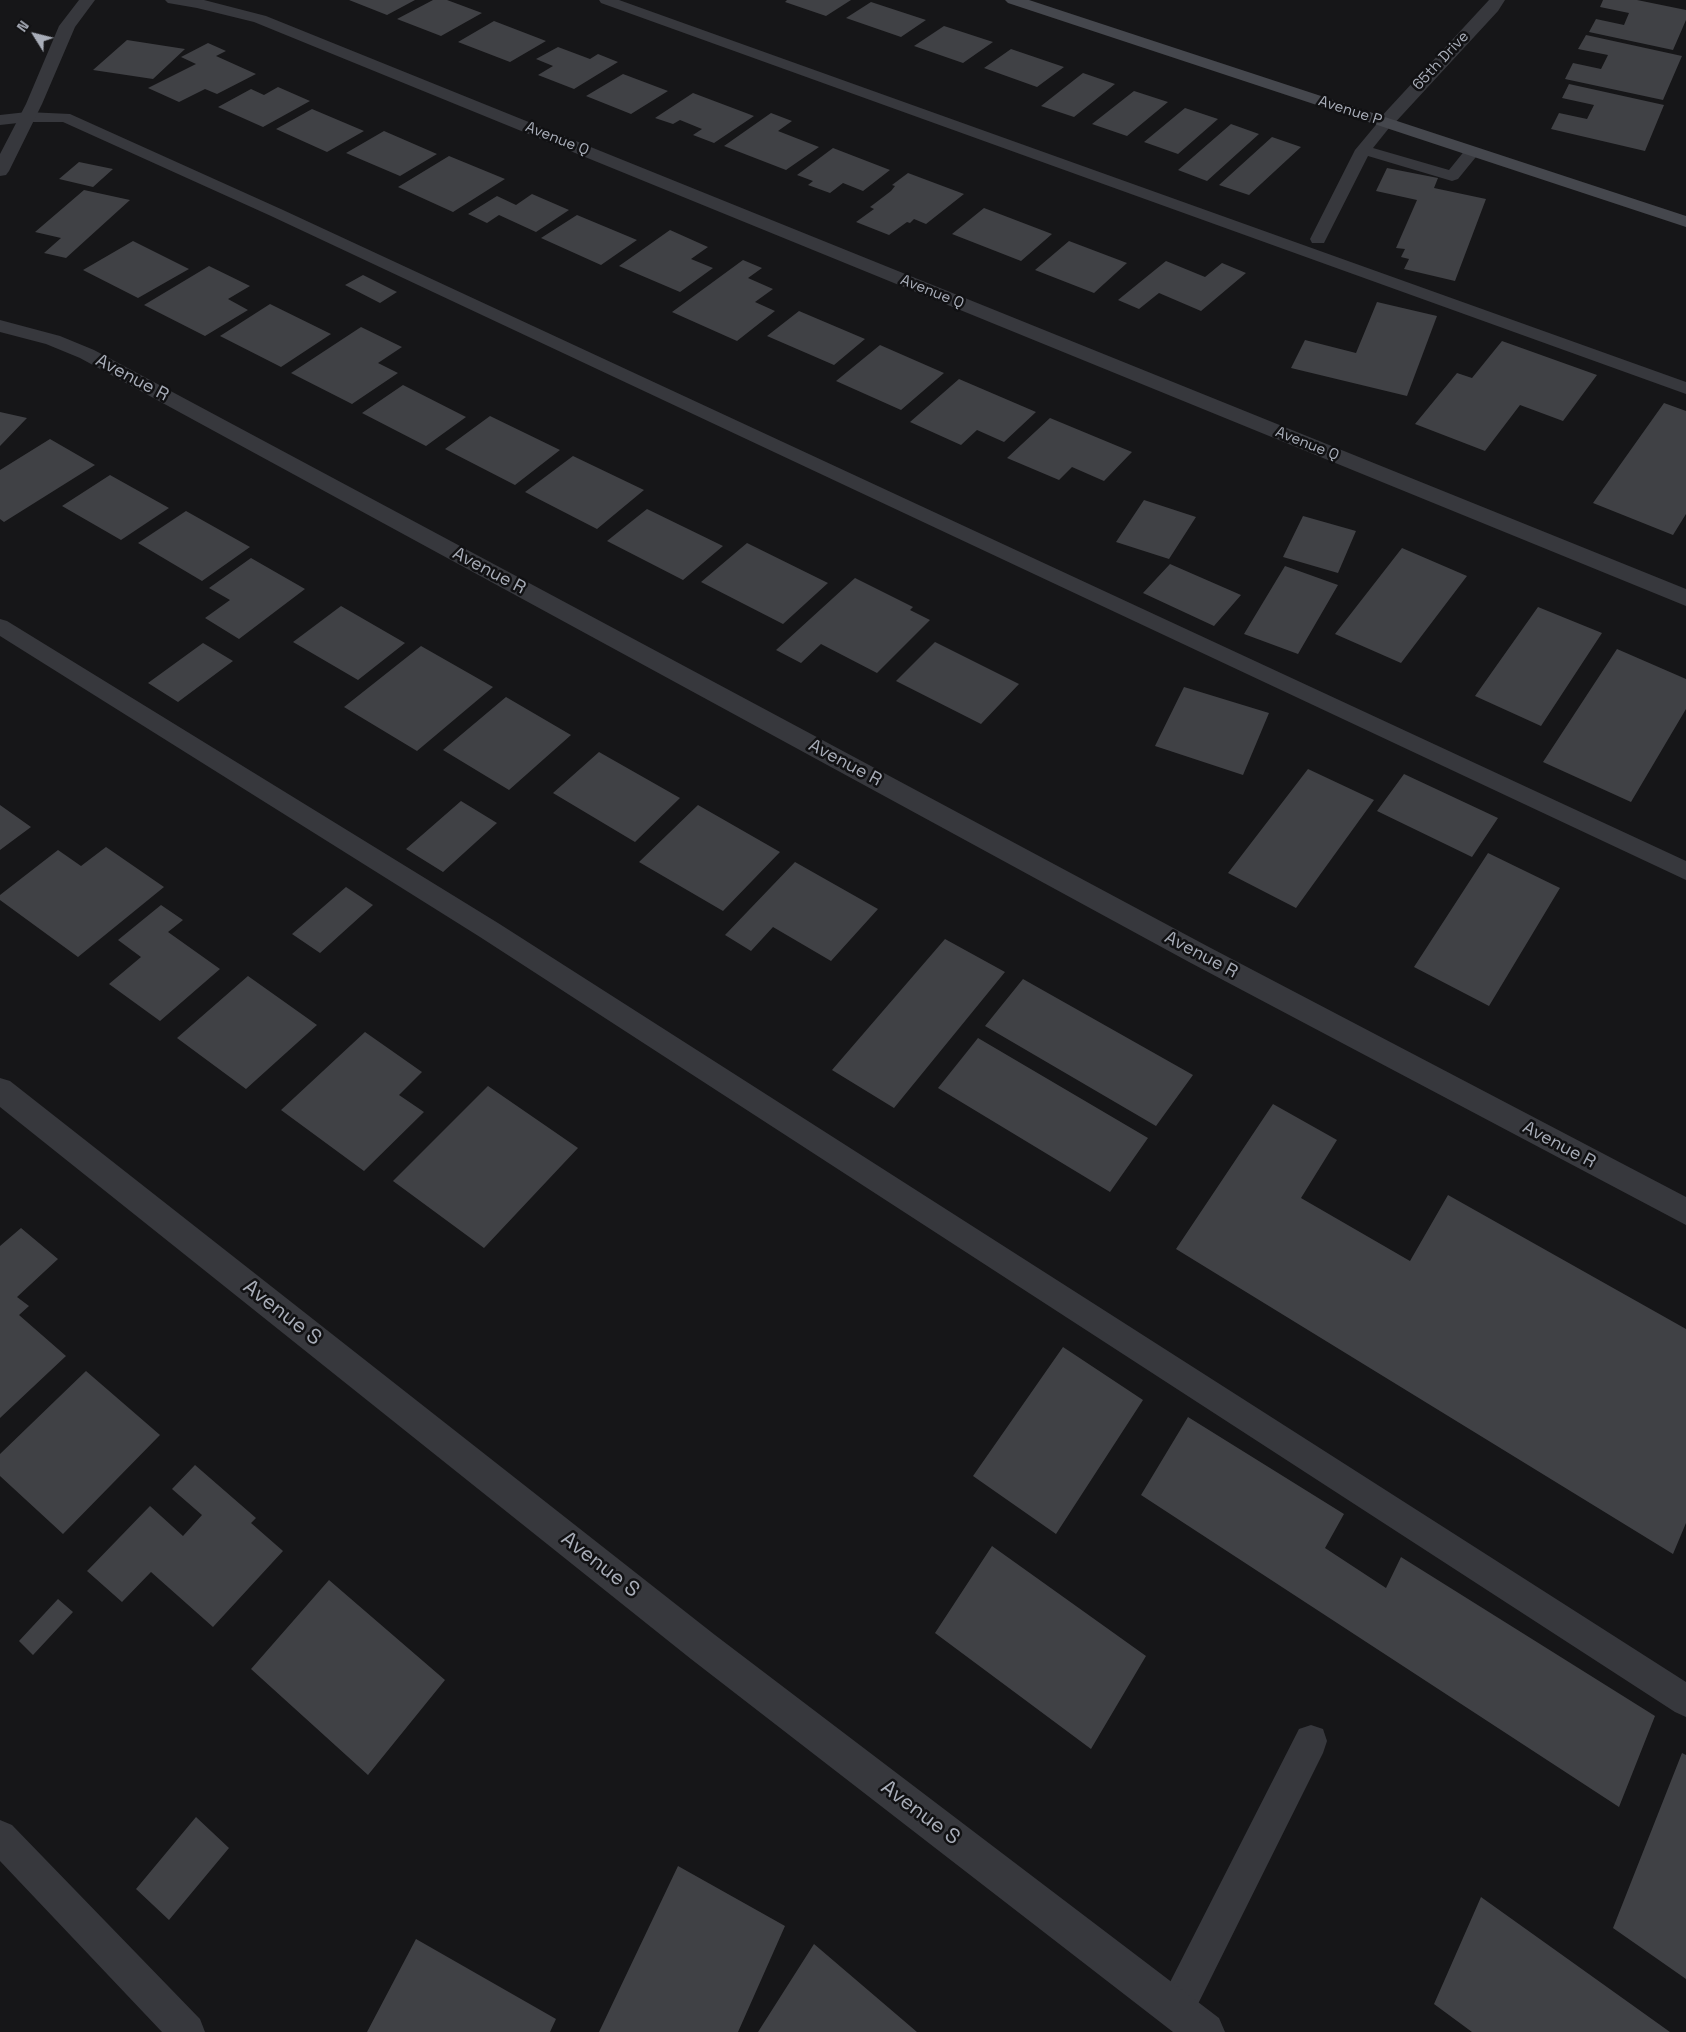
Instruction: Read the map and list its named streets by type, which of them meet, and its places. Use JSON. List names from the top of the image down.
{
  "streets": {
    "street": [
      "65th Drive",
      "Avenue P",
      "Avenue Q",
      "Avenue R",
      "Avenue S"
    ]
  },
  "crossings": [
    ["65th Drive", "Avenue P"]
  ],
  "north": "top left"
}
